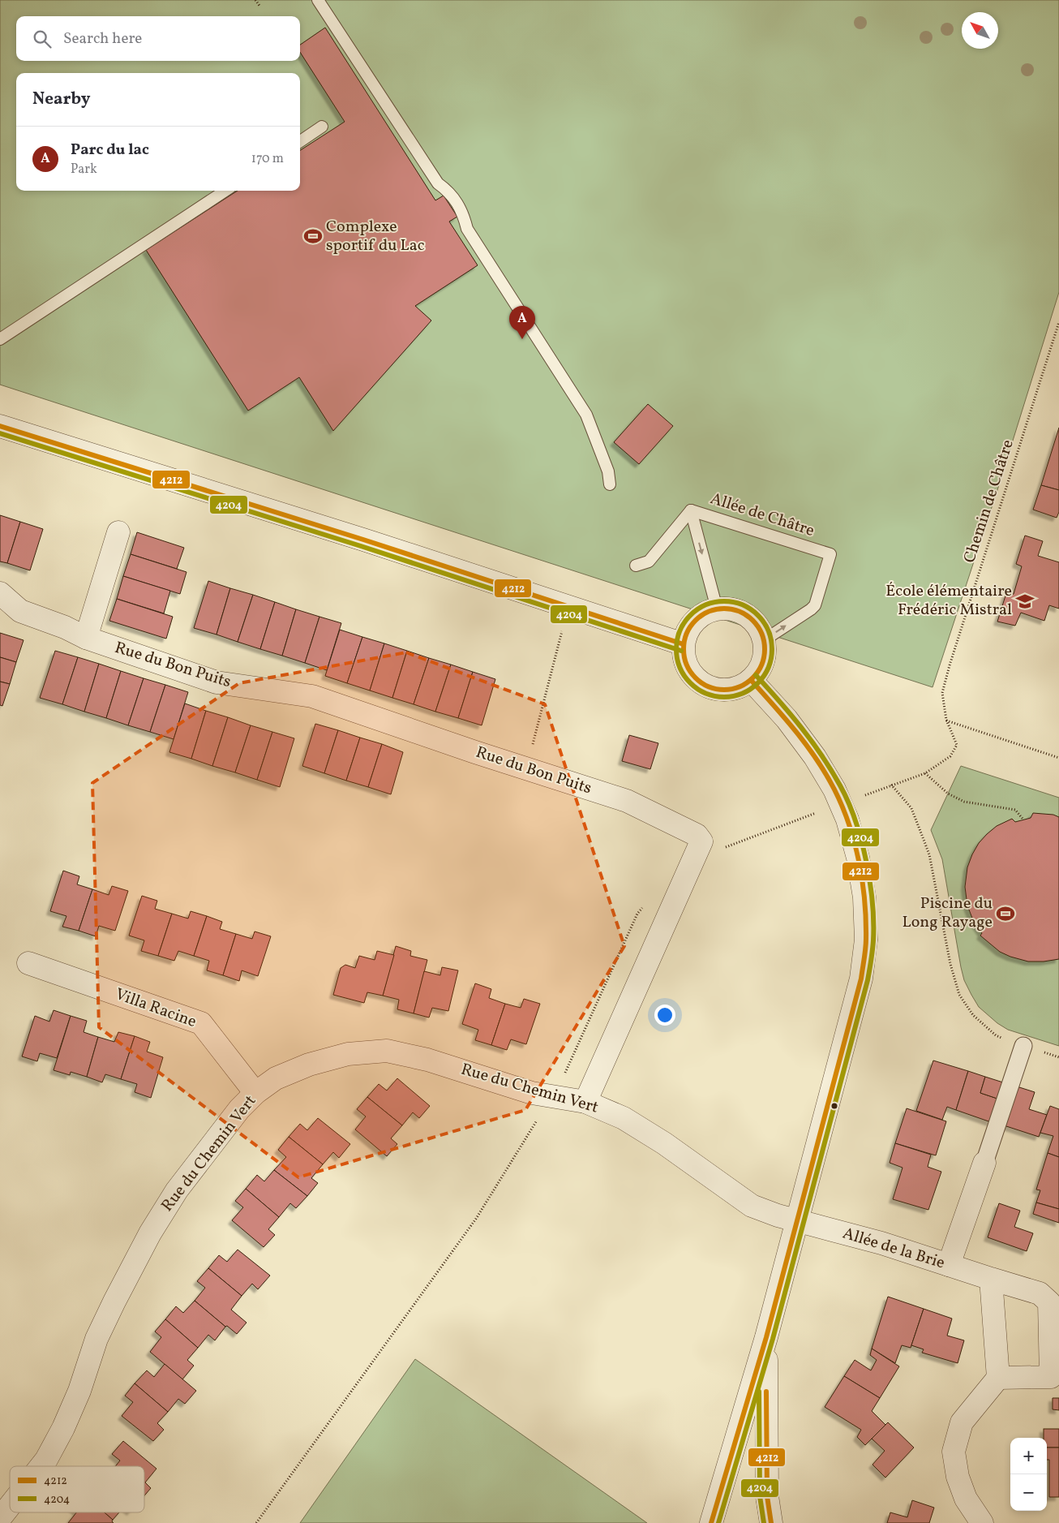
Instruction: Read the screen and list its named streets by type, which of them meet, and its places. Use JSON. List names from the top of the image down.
{
  "streets": {
    "street": [
      "Rue du Bon Puits",
      "Villa Racine",
      "Rue du Chemin Vert",
      "Allée de la Brie"
    ],
    "lane": ["Allée de Châtre"],
    "path": ["Chemin de Châtre"]
  },
  "crossings": [
    ["Villa Racine", "Rue du Chemin Vert"],
    ["Rue du Chemin Vert", "Allée de la Brie"]
  ],
  "places": {
    "sports": ["Complexe sportif du Lac", "Piscine du Long Rayage"],
    "school or university": ["École élémentaire Frédéric Mistral"]
  },
  "lines": ["transit line 4212", "transit line 4204"],
  "legend": ["4212", "4204"],
  "north": "top left",
  "page": {
    "search": "Search here",
    "heading": "Nearby",
    "list": [
      {
        "mark": "A",
        "name": "Parc du lac",
        "note": "Park",
        "value": "170 m"
      }
    ],
    "pins": "A",
    "map_buttons": ["+", "−"]
  }
}
